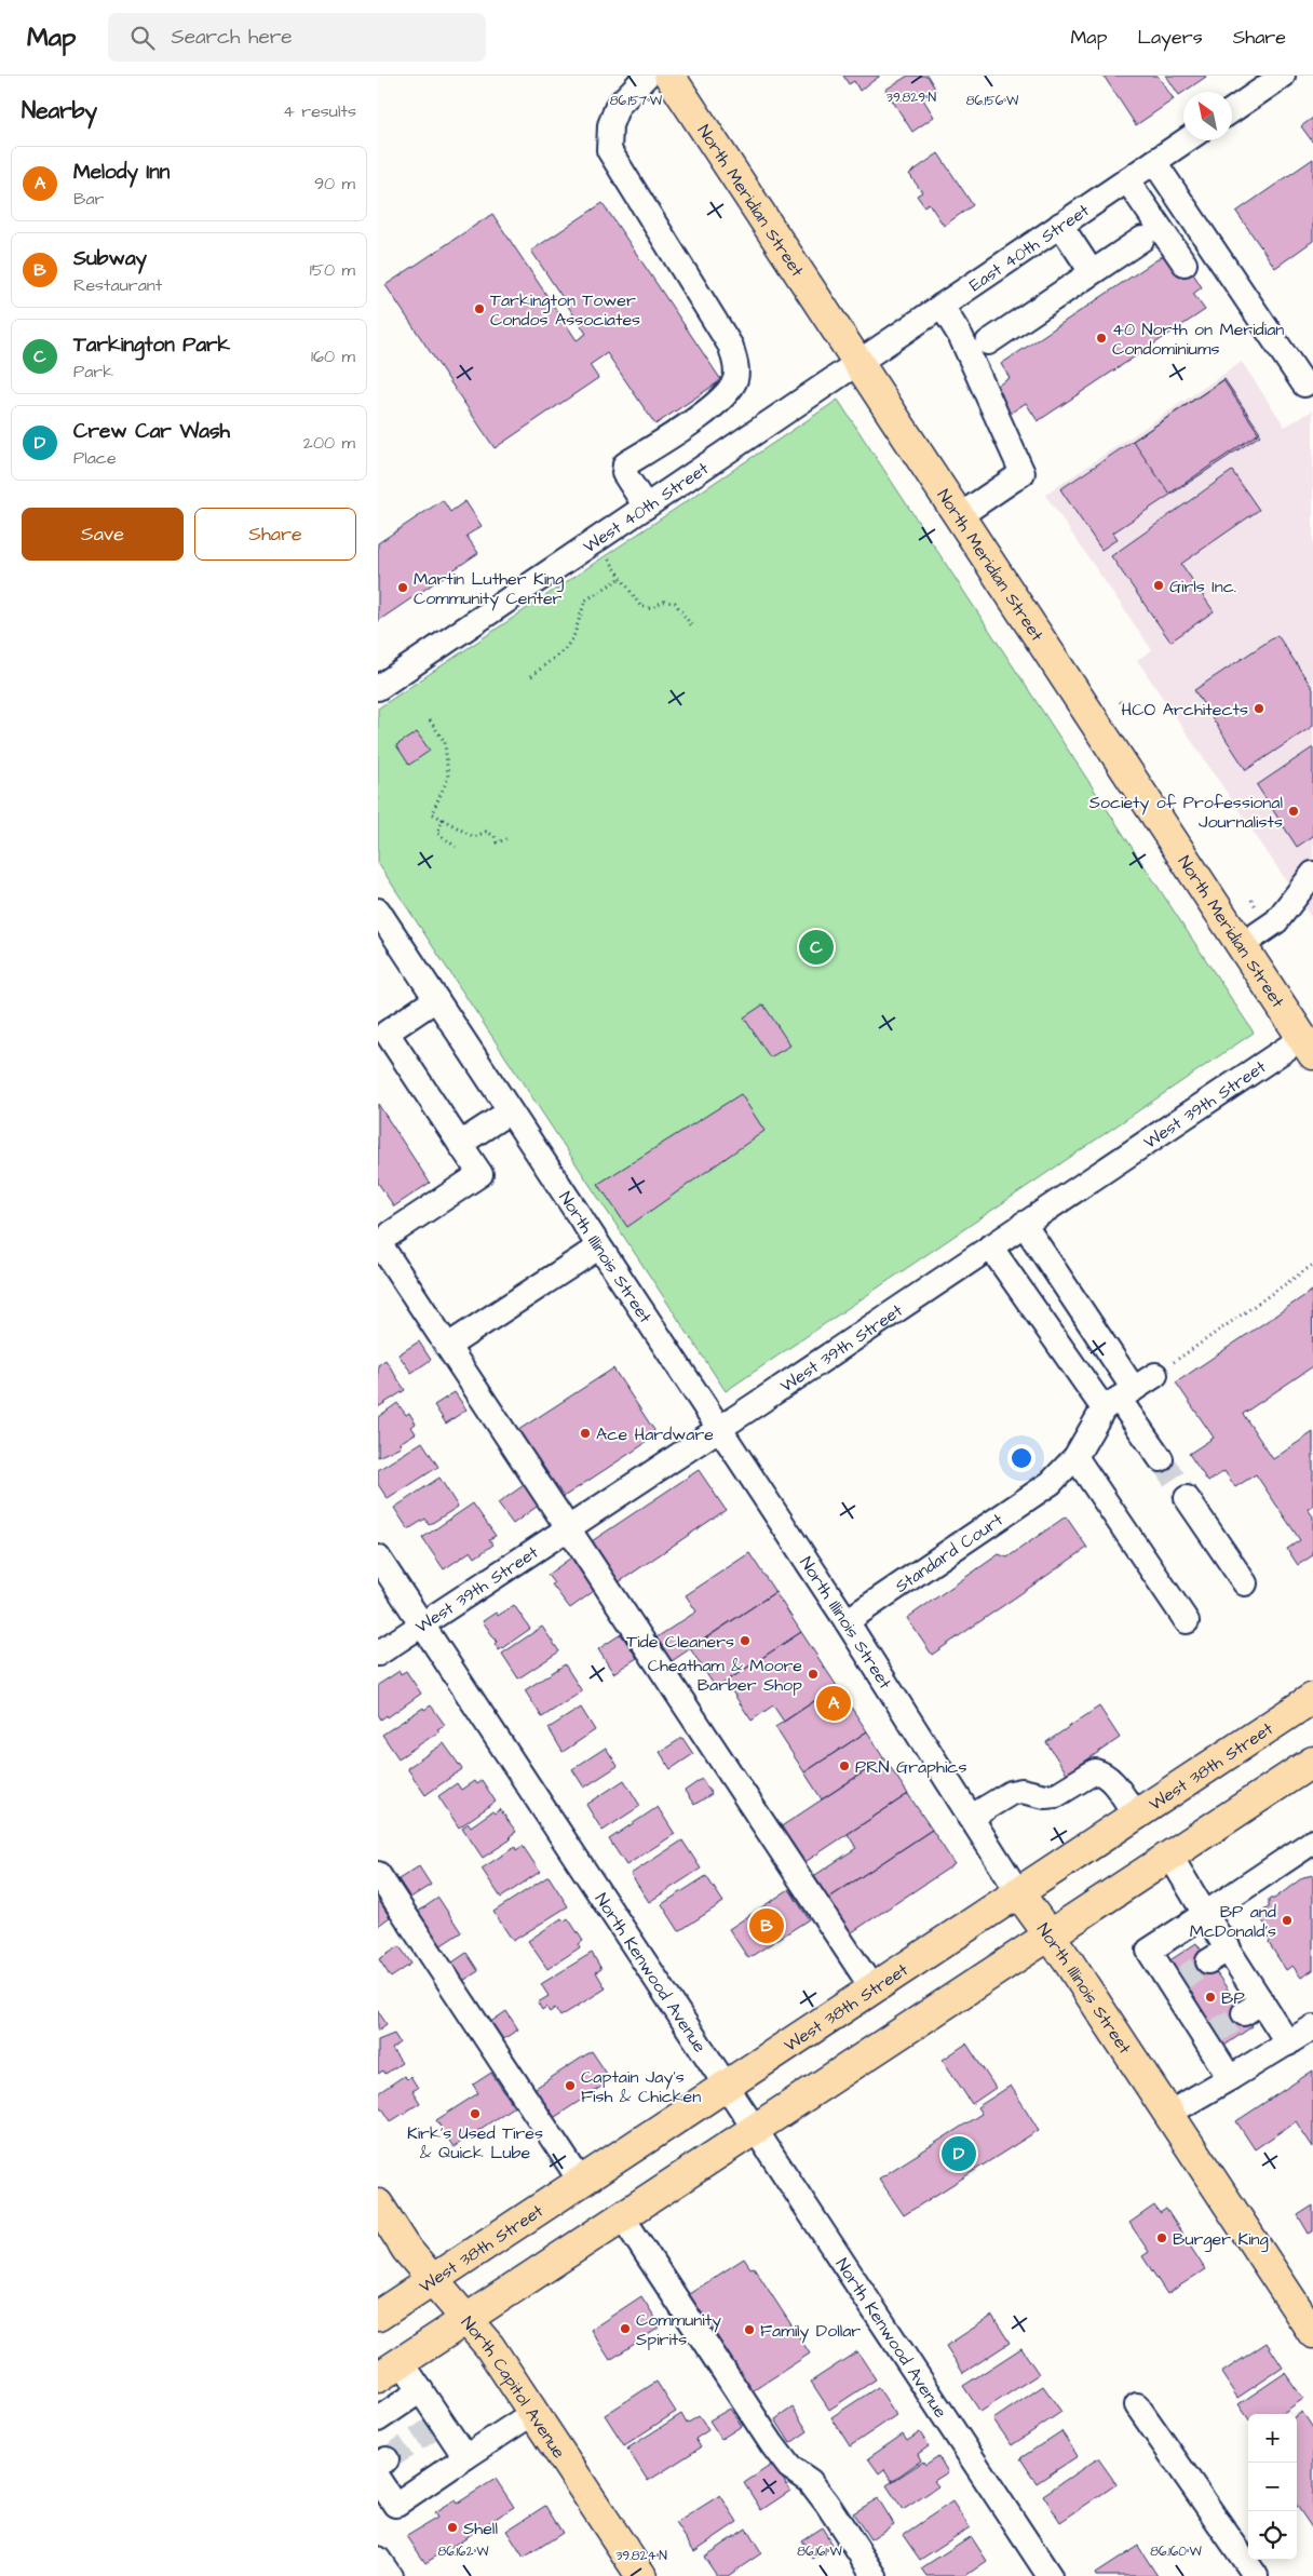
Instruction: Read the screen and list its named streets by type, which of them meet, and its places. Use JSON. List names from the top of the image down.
{
  "streets": {
    "main road": [
      "North Meridian Street",
      "North Illinois Street",
      "West 38th Street",
      "North Capitol Avenue"
    ],
    "street": [
      "East 40th Street",
      "West 40th Street",
      "West 39th Street",
      "Standard Court",
      "North Kenwood Avenue"
    ]
  },
  "crossings": [
    ["North Meridian Street", "East 40th Street"],
    ["North Meridian Street", "West 40th Street"],
    ["North Meridian Street", "West 39th Street"],
    ["East 40th Street", "West 40th Street"],
    ["West 39th Street", "North Illinois Street"],
    ["West 39th Street", "North Kenwood Avenue"],
    ["North Illinois Street", "Standard Court"],
    ["North Illinois Street", "West 38th Street"],
    ["West 38th Street", "North Kenwood Avenue"],
    ["West 38th Street", "North Capitol Avenue"]
  ],
  "places": [
    "Tarkington Tower Condos Associates",
    "40 North on Meridian Condominiums",
    "Girls Inc.",
    "Martin Luther King Community Center",
    "HCO Architects",
    "Society of Professional Journalists",
    "Ace Hardware",
    "Tide Cleaners",
    "Cheatham & Moore Barber Shop",
    "PRN Graphics",
    "BP and McDonald's",
    "BP",
    "Captain Jay's Fish & Chicken",
    "Kirk’s Used Tires & Quick Lube",
    "Burger King",
    "Community Spirits",
    "Family Dollar",
    "Shell"
  ],
  "north": "top left",
  "page": {
    "header": "Map",
    "search": "Search here",
    "nav": ["Map", "Layers", "Share"],
    "heading": ["Nearby", "4 results"],
    "list": [
      {
        "mark": "A",
        "name": "Melody Inn",
        "note": "Bar",
        "value": "90 m"
      },
      {
        "mark": "B",
        "name": "Subway",
        "note": "Restaurant",
        "value": "150 m"
      },
      {
        "mark": "C",
        "name": "Tarkington Park",
        "note": "Park",
        "value": "160 m"
      },
      {
        "mark": "D",
        "name": "Crew Car Wash",
        "note": "Place",
        "value": "200 m"
      }
    ],
    "buttons": ["Save", "Share"],
    "pins": [
      "C",
      "A",
      "B",
      "D"
    ],
    "map_buttons": ["+", "−"]
  },
  "coordinates": [
    "39.829°N",
    "86.157°W",
    "86.156°W",
    "86.162°W",
    "86.161°W",
    "86.160°W",
    "39.824°N"
  ]
}
